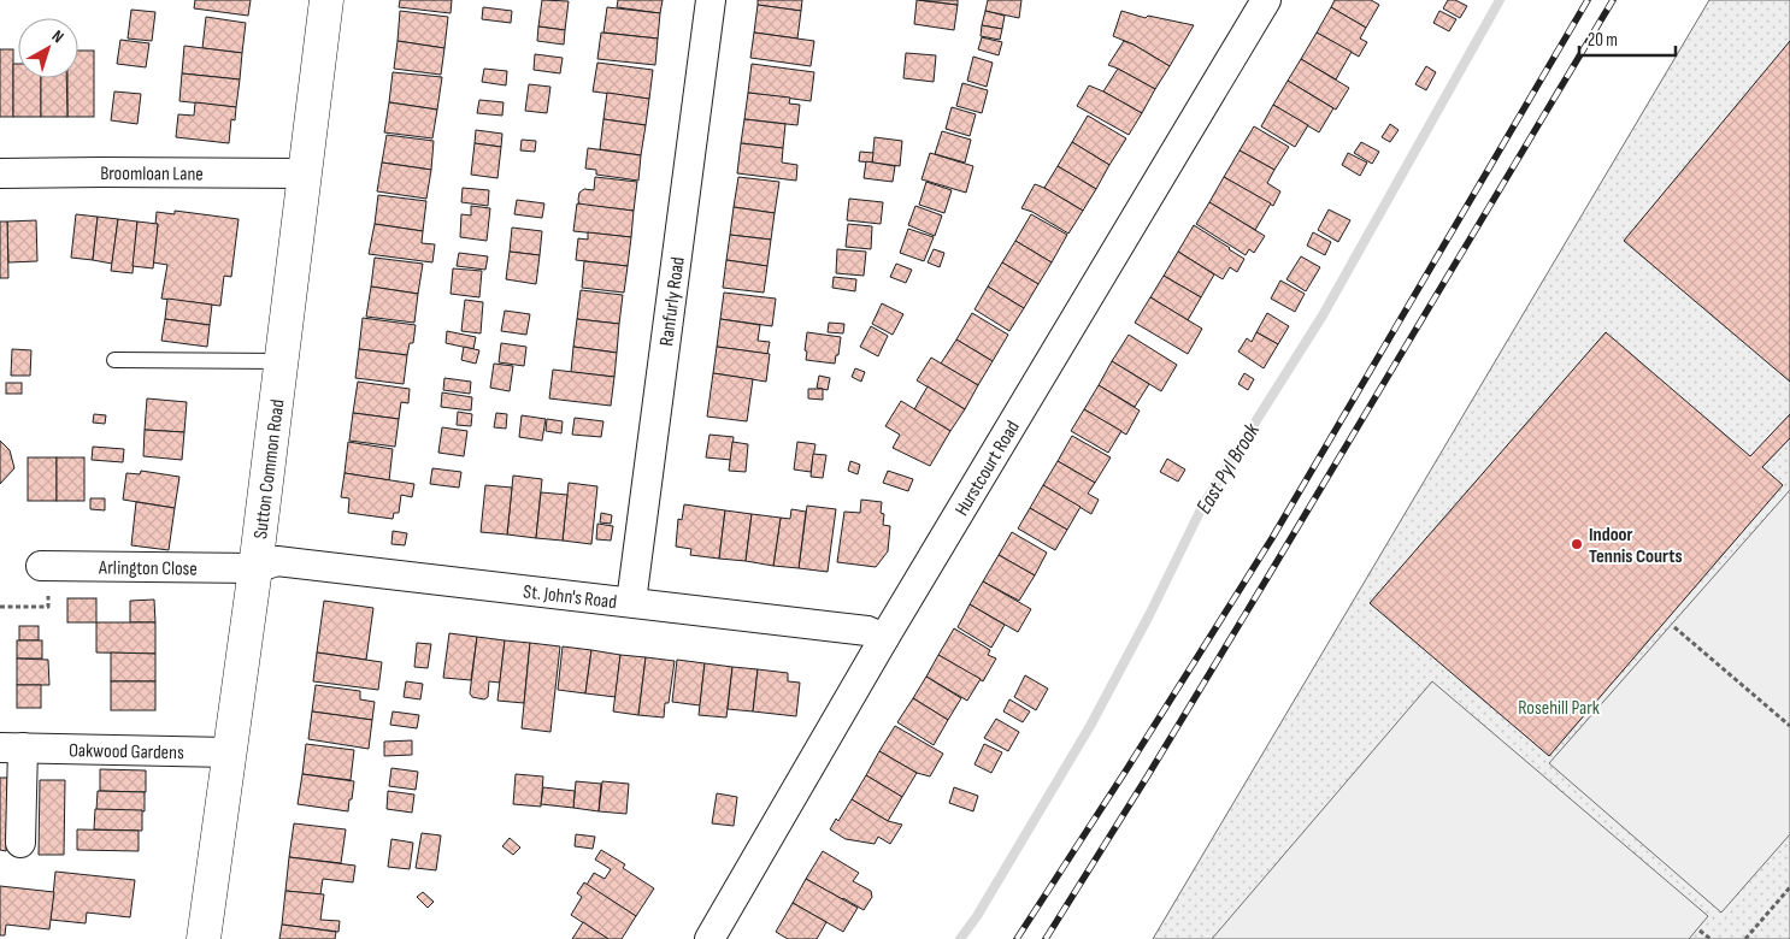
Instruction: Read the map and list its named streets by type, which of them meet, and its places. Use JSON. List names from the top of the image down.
{
  "streets": {
    "main road": ["Sutton Common Road"],
    "street": [
      "Broomloan Lane",
      "Ranfurly Road",
      "Hurstcourt Road",
      "Arlington Close",
      "St. John's Road",
      "Oakwood Gardens"
    ]
  },
  "crossings": [
    ["Broomloan Lane", "Sutton Common Road"],
    ["Ranfurly Road", "St. John's Road"],
    ["Hurstcourt Road", "St. John's Road"],
    ["Sutton Common Road", "Arlington Close"],
    ["Sutton Common Road", "St. John's Road"],
    ["Sutton Common Road", "Oakwood Gardens"],
    ["Arlington Close", "St. John's Road"]
  ],
  "water": ["East Pyl Brook"],
  "parks": ["Rosehill Park"],
  "places": ["Indoor Tennis Courts"],
  "scale_bar": "20 m",
  "north": "top right"
}
